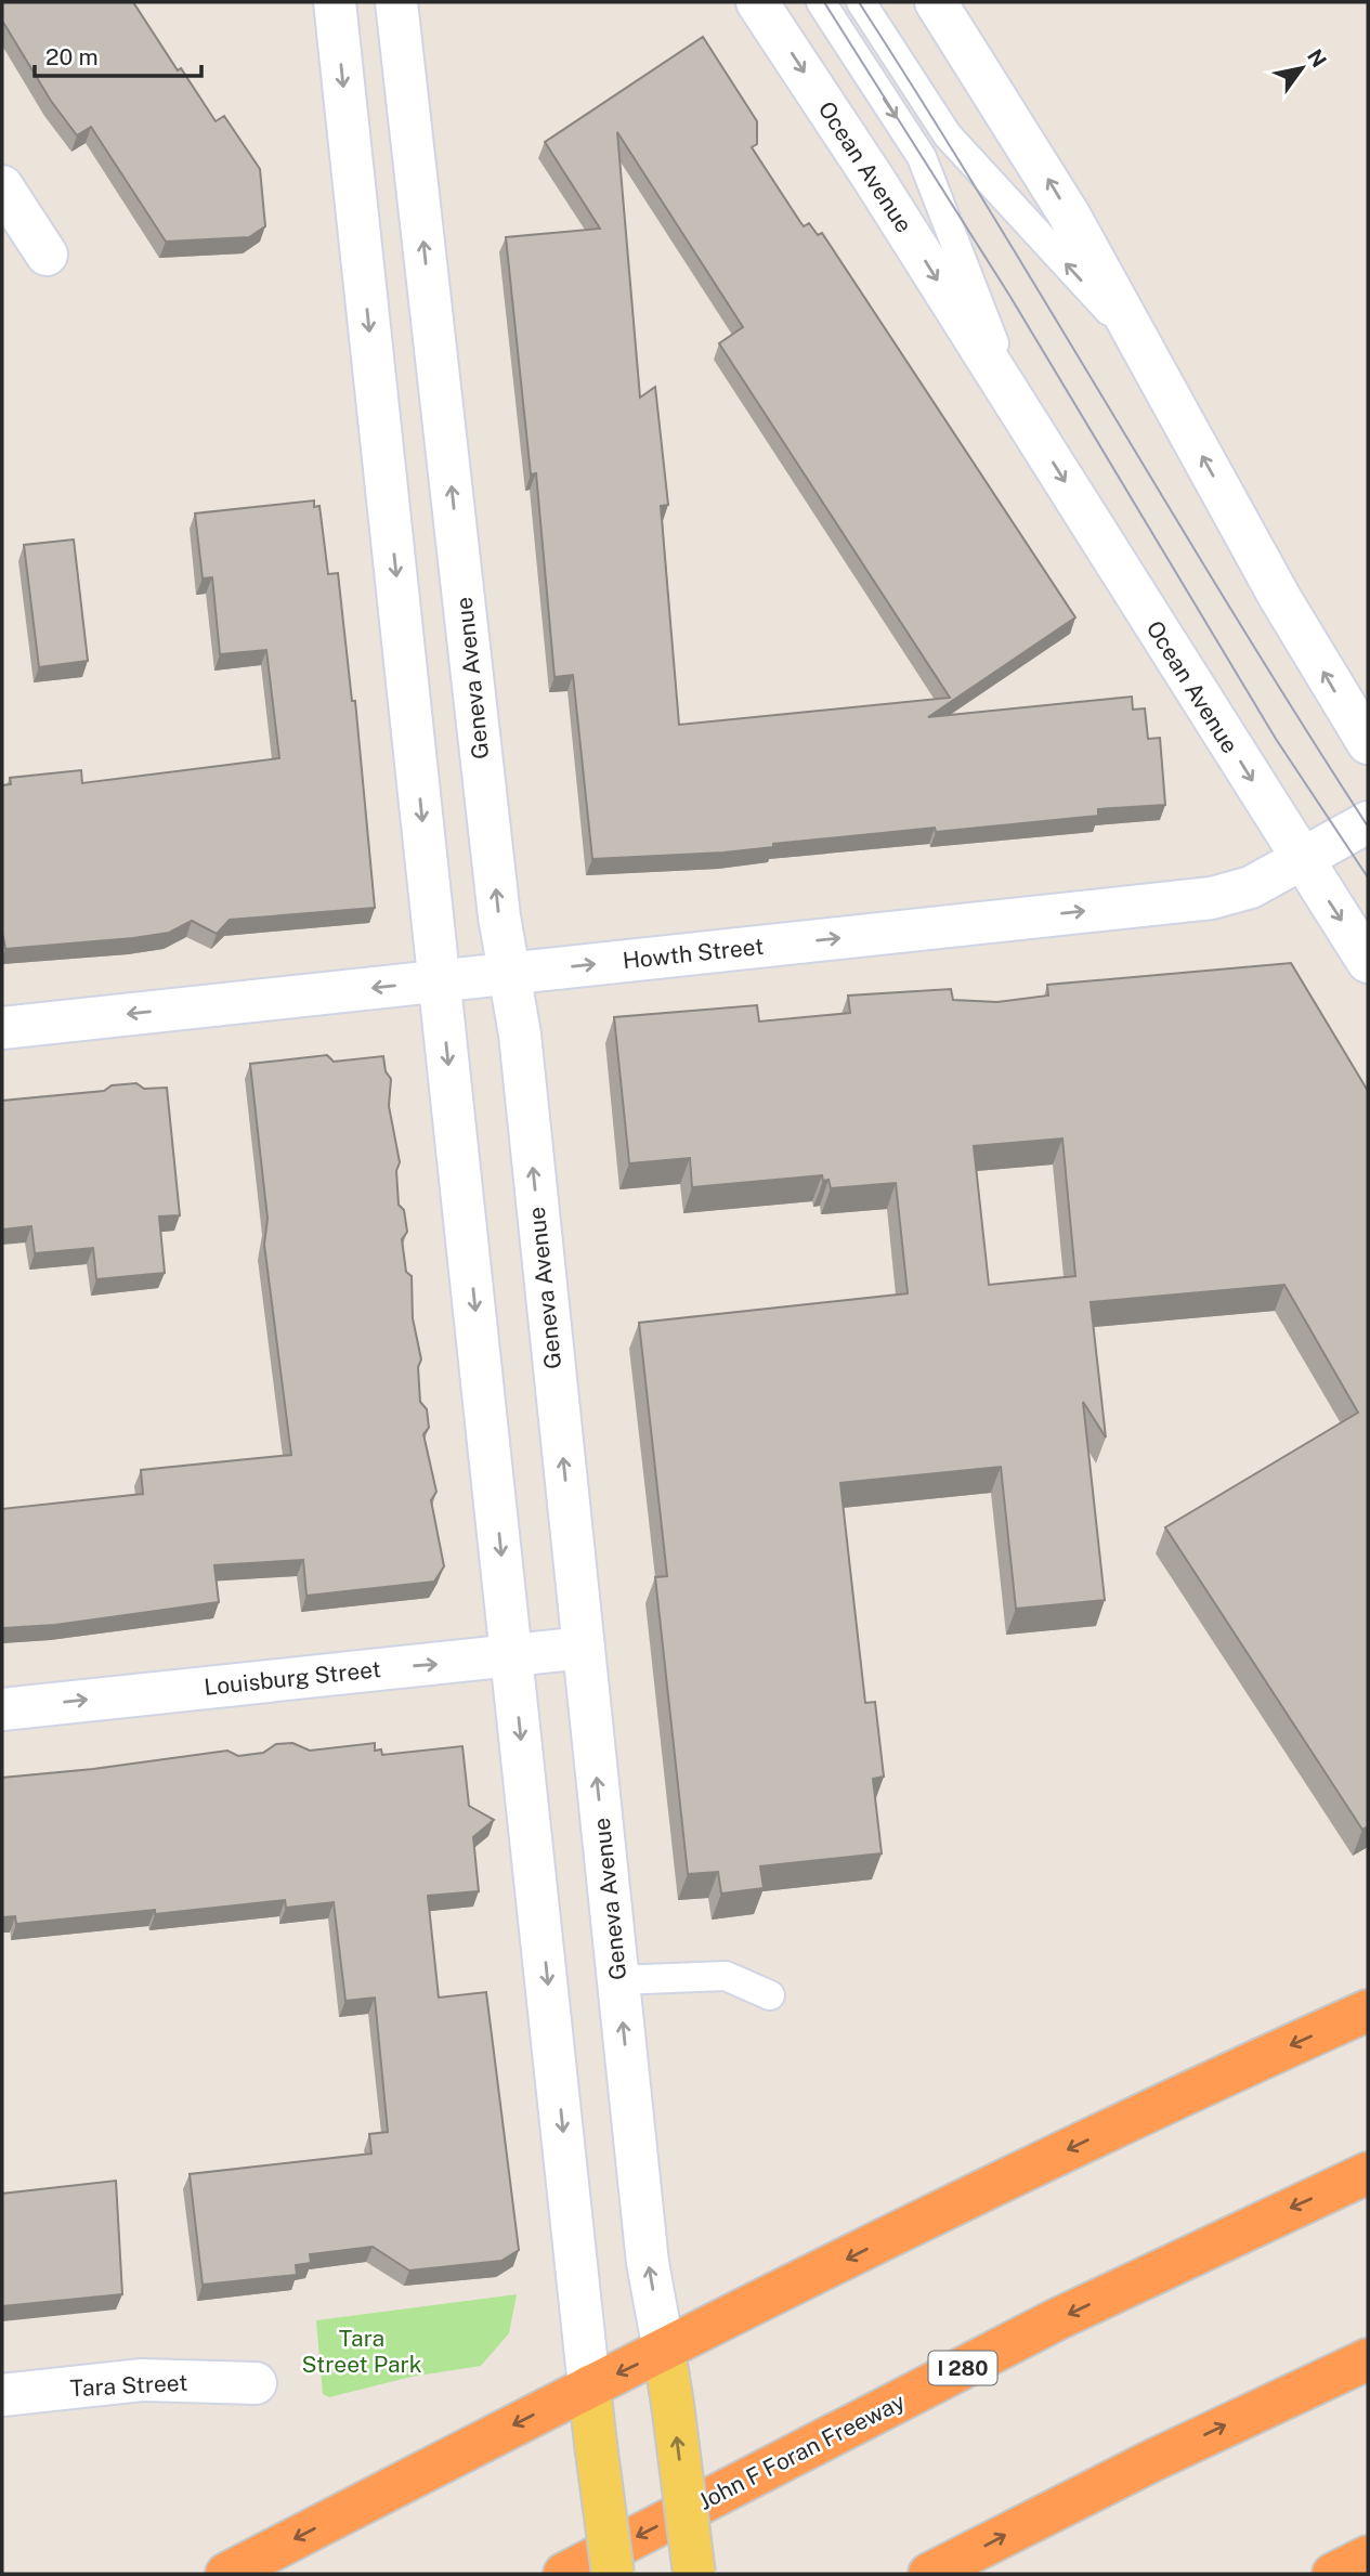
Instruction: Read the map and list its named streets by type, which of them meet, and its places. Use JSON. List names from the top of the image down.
{
  "streets": {
    "highway": ["I 280", "John F Foran Freeway"],
    "main road": [
      "Ocean Avenue",
      "Geneva Avenue",
      "Howth Street",
      "Louisburg Street",
      "Tara Street"
    ]
  },
  "crossings": [
    ["Ocean Avenue", "Howth Street"],
    ["Geneva Avenue", "Howth Street"],
    ["Geneva Avenue", "Louisburg Street"]
  ],
  "one_way": ["Louisburg Street"],
  "parks": ["Tara Street Park"],
  "scale_bar": "20 m",
  "north": "top right"
}
